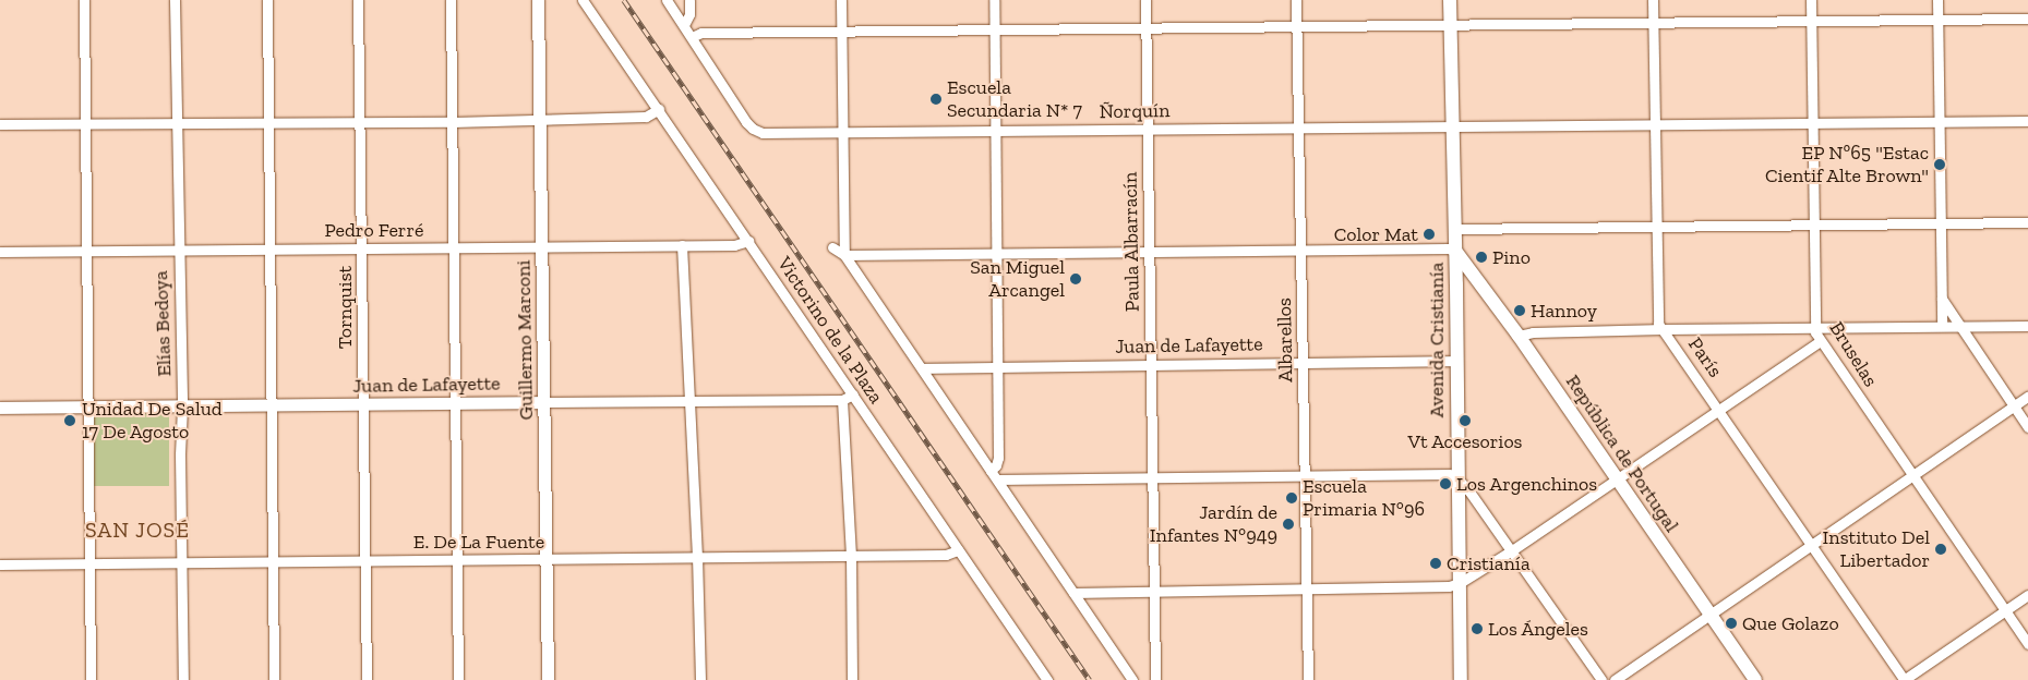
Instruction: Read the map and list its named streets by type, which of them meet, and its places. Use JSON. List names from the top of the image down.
{
  "streets": {
    "main road": ["Avenida Cristianía", "República de Portugal"],
    "street": [
      "Ñorquín",
      "Pedro Ferré",
      "Paula Albarracín",
      "Tornquist",
      "Elías Bedoya",
      "Victorino de la Plaza",
      "Guillermo Marconi",
      "Albarellos",
      "Juan de Lafayette",
      "Bruselas",
      "París",
      "E. De La Fuente"
    ]
  },
  "crossings": [
    ["Ñorquín", "Paula Albarracín"],
    ["Ñorquín", "Albarellos"],
    ["Ñorquín", "Avenida Cristianía"],
    ["Ñorquín", "Bruselas"],
    ["Ñorquín", "París"],
    ["Pedro Ferré", "Tornquist"],
    ["Pedro Ferré", "Elías Bedoya"],
    ["Pedro Ferré", "Victorino de la Plaza"],
    ["Pedro Ferré", "Guillermo Marconi"],
    ["Paula Albarracín", "Juan de Lafayette"],
    ["Tornquist", "Juan de Lafayette"],
    ["Tornquist", "E. De La Fuente"],
    ["Elías Bedoya", "Juan de Lafayette"],
    ["Elías Bedoya", "E. De La Fuente"],
    ["Victorino de la Plaza", "Juan de Lafayette"],
    ["Victorino de la Plaza", "E. De La Fuente"],
    ["Guillermo Marconi", "Juan de Lafayette"],
    ["Guillermo Marconi", "E. De La Fuente"],
    ["Albarellos", "Juan de Lafayette"],
    ["Avenida Cristianía", "Juan de Lafayette"],
    ["Avenida Cristianía", "República de Portugal"]
  ],
  "districts": ["SAN JOSÉ"],
  "places": [
    "Escuela Secundaria N* 7",
    "EP Nº65 \"Estac Cientif Alte Brown\"",
    "Color Mat",
    "Pino",
    "San Miguel Arcangel",
    "Hannoy",
    "Unidad De Salud 17 De Agosto",
    "Vt Accesorios",
    "Los Argenchinos",
    "Escuela Primaria N°96",
    "Jardín de Infantes N°949",
    "Instituto Del Libertador",
    "Cristianía",
    "Que Golazo",
    "Los Ángeles"
  ]
}
